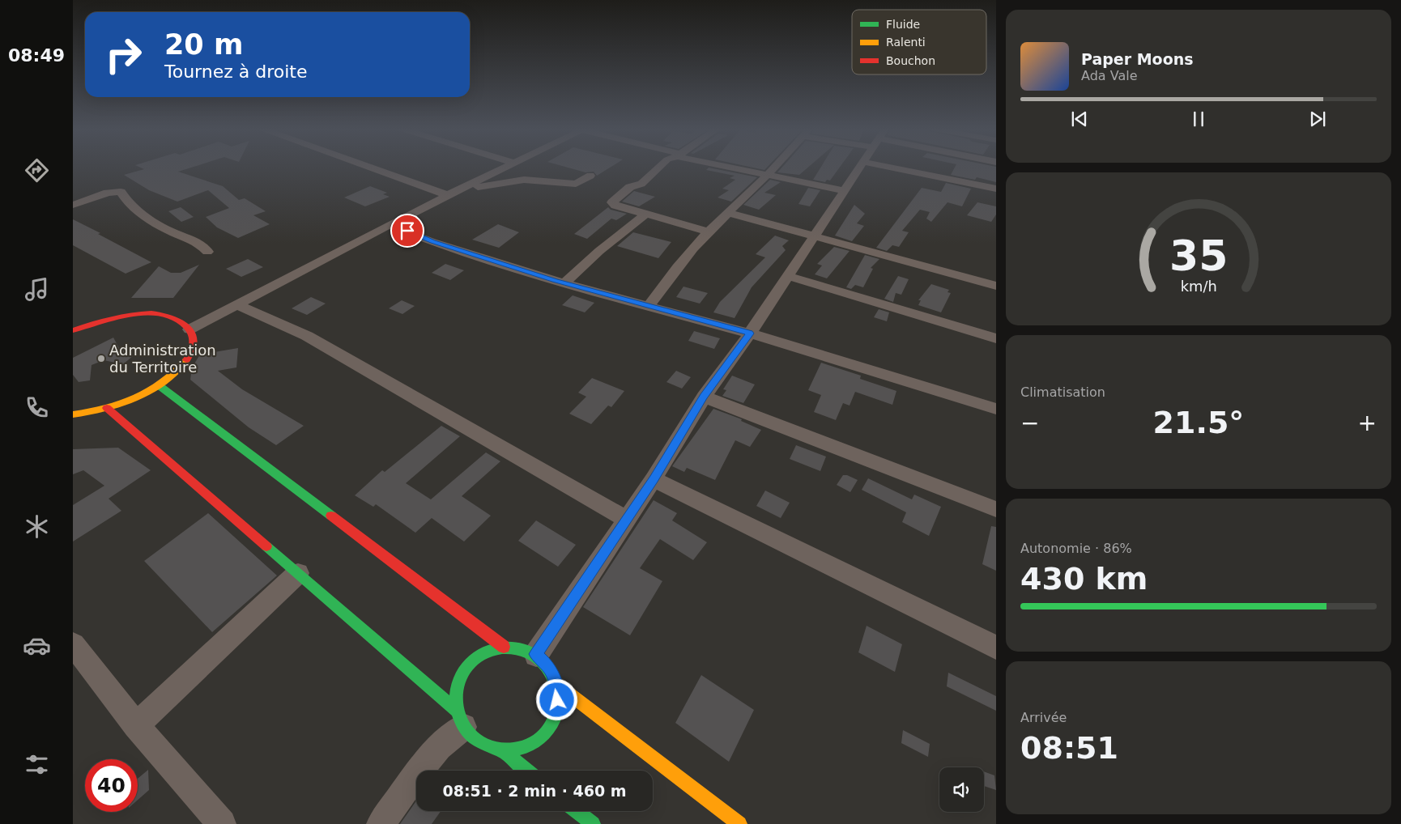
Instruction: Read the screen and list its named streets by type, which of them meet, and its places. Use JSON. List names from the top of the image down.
{
  "places": ["Administration du Territoire"],
  "legend": ["Fluide", "Ralenti", "Bouchon"],
  "page": {
    "tabs": "08:49",
    "turn": ["20 m", "Tournez à droite"],
    "song": ["Paper Moons", "Ada Vale"],
    "tile": [
      "Climatisation",
      ["Autonomie · 86%", "430 km"],
      ["Arrivée", "08:51"]
    ],
    "heat": ["−", "21.5°", "+"],
    "limit": "40",
    "trip": "08:51 · 2 min · 460 m",
    "gauge": ["35", "km/h"]
  }
}
